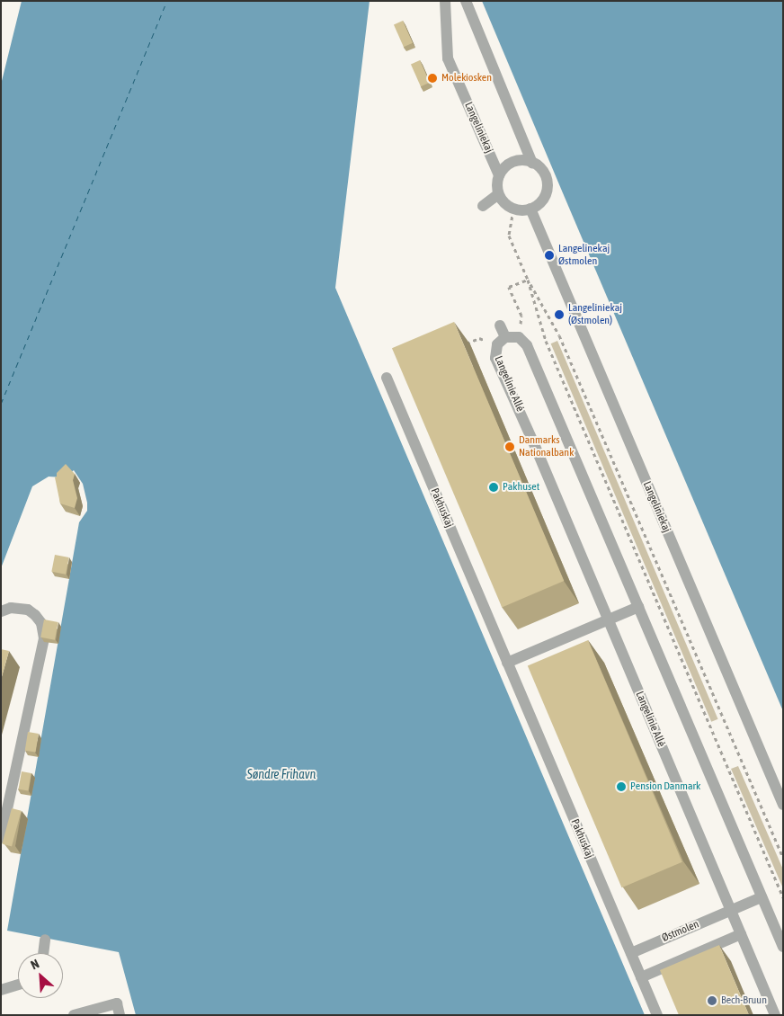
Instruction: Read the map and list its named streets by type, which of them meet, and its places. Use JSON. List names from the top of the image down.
{
  "streets": {
    "street": [
      "Langeliniekaj",
      "Langelinie Allé",
      "Pakhuskaj",
      "Østmolen"
    ]
  },
  "crossings": [
    ["Langelinie Allé", "Østmolen"],
    ["Pakhuskaj", "Østmolen"]
  ],
  "water": ["Søndre Frihavn"],
  "places": [
    "Molekiosken",
    "Langelinekaj Østmolen",
    "Langeliniekaj (Østmolen)",
    "Danmarks Nationalbank",
    "Pakhuset",
    "Pension Danmark",
    "Bech-Bruun"
  ],
  "north": "top left"
}
